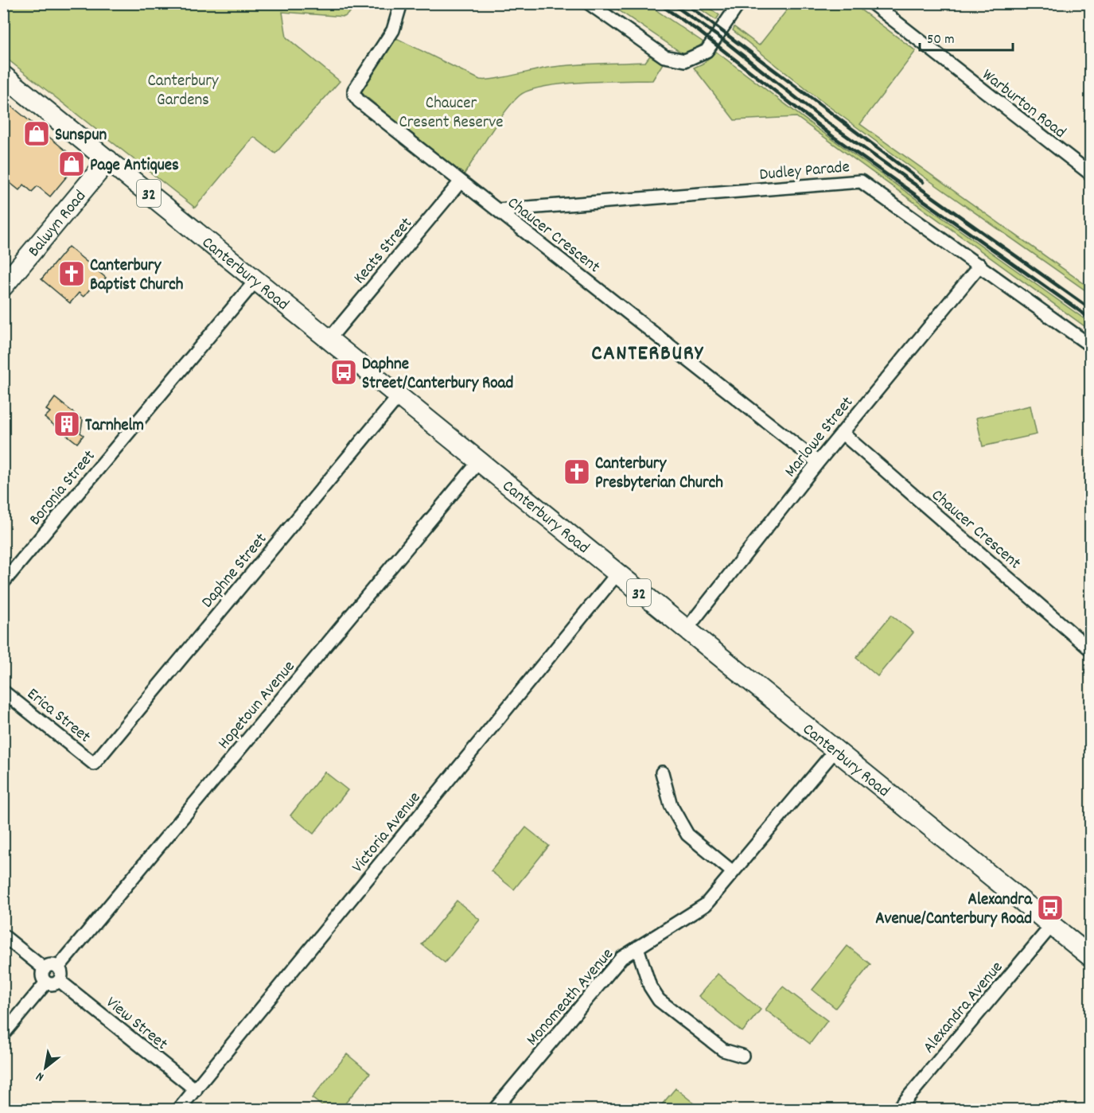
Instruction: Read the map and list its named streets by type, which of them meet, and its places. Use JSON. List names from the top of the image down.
{
  "streets": {
    "main road": ["32", "Balwyn Road", "Canterbury Road"],
    "street": [
      "Warburton Road",
      "Dudley Parade",
      "Chaucer Crescent",
      "Keats Street",
      "Marlowe Street",
      "Boronia Street",
      "Daphne Street",
      "Hopetoun Avenue",
      "Erica Street",
      "Victoria Avenue",
      "Monomeath Avenue",
      "Alexandra Avenue",
      "View Street"
    ]
  },
  "crossings": [
    ["Dudley Parade", "Chaucer Crescent"],
    ["Dudley Parade", "Marlowe Street"],
    ["Balwyn Road", "Canterbury Road"],
    ["Chaucer Crescent", "Keats Street"],
    ["Chaucer Crescent", "Marlowe Street"],
    ["Keats Street", "Canterbury Road"],
    ["Canterbury Road", "Marlowe Street"],
    ["Canterbury Road", "Boronia Street"],
    ["Canterbury Road", "Daphne Street"],
    ["Canterbury Road", "Hopetoun Avenue"],
    ["Canterbury Road", "Victoria Avenue"],
    ["Canterbury Road", "Monomeath Avenue"],
    ["Canterbury Road", "Alexandra Avenue"],
    ["Daphne Street", "Erica Street"],
    ["Hopetoun Avenue", "View Street"],
    ["Victoria Avenue", "View Street"]
  ],
  "districts": ["CANTERBURY"],
  "parks": ["Canterbury Gardens", "Chaucer Cresent Reserve"],
  "places": {
    "shop": ["Sunspun", "Page Antiques"],
    "church": ["Canterbury Baptist Church", "Canterbury Presbyterian Church"],
    "bus stop": ["Daphne Street/Canterbury Road", "Alexandra Avenue/Canterbury Road"],
    "building": ["Tarnhelm"]
  },
  "scale_bar": "50 m",
  "north": "bottom left"
}
